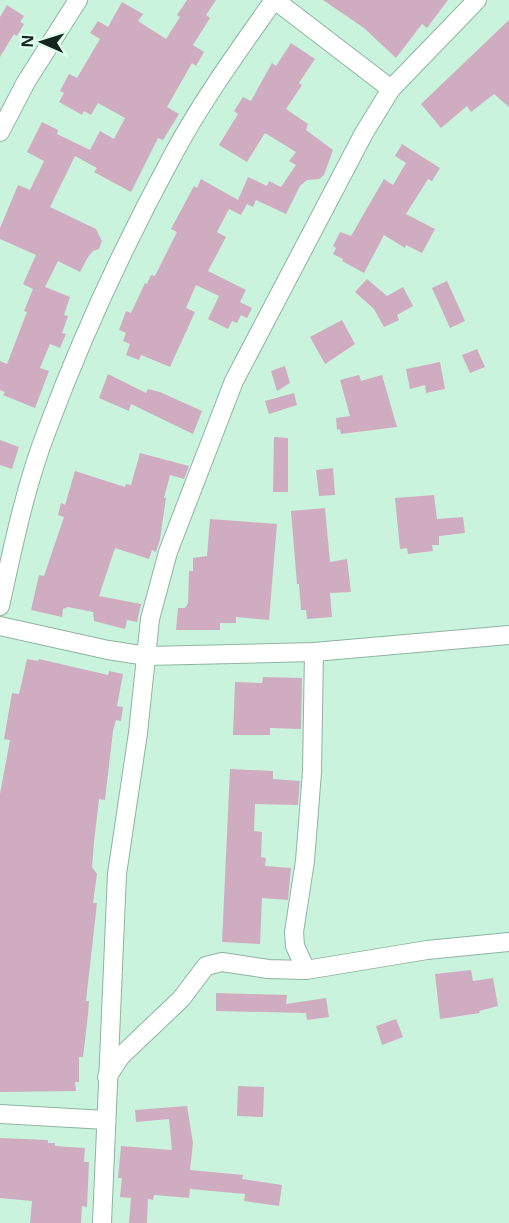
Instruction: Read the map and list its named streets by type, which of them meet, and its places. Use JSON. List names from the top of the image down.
{
  "north": "left"
}
